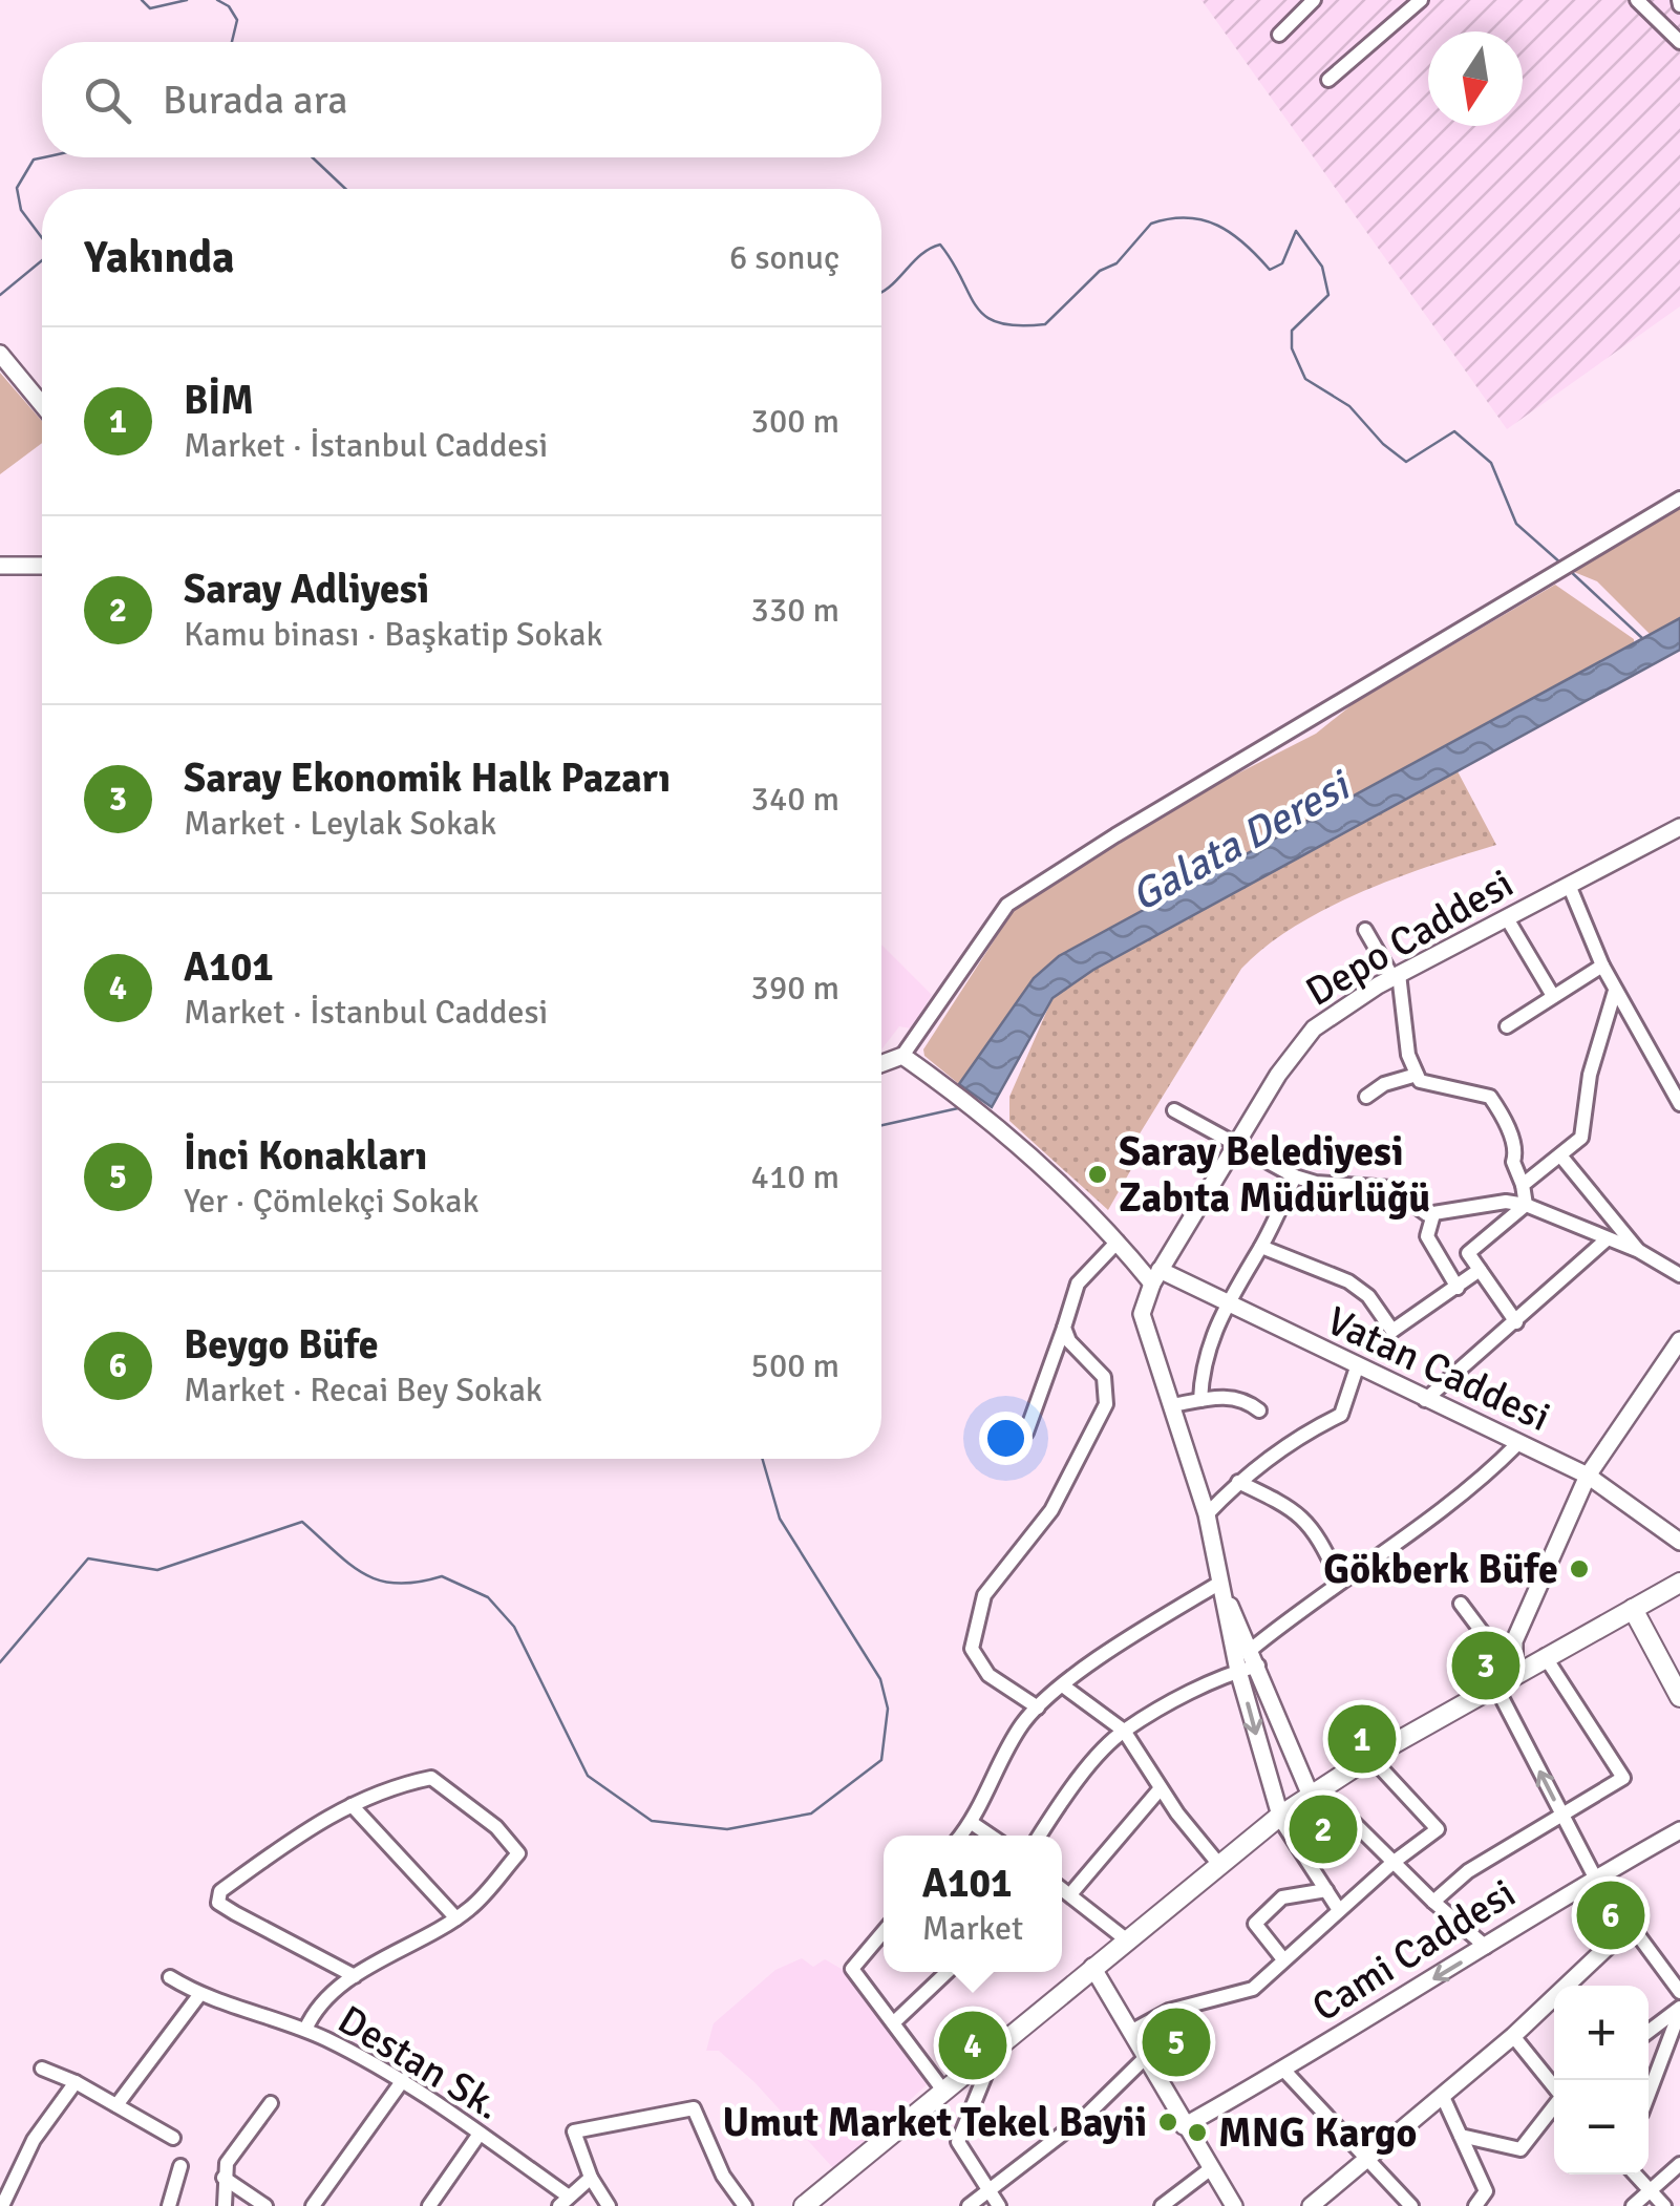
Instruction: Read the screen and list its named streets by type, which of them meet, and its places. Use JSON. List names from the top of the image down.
{
  "streets": {
    "main road": ["Depo Caddesi", "Vatan Caddesi", "Cami Caddesi"],
    "street": ["Destan Sk."]
  },
  "crossings": [
    ["Depo Caddesi", "Vatan Caddesi"]
  ],
  "water": ["Galata Deresi"],
  "places": [
    "Saray Belediyesi Zabıta Müdürlüğü",
    "Gökberk Büfe",
    "Umut Market Tekel Bayii",
    "MNG Kargo"
  ],
  "north": "bottom",
  "page": {
    "search": "Burada ara",
    "heading": ["Yakında", "6 sonuç"],
    "list": [
      {
        "mark": "1",
        "name": "BİM",
        "note": "Market · İstanbul Caddesi",
        "value": "300 m"
      },
      {
        "mark": "2",
        "name": "Saray Adliyesi",
        "note": "Kamu binası · Başkatip Sokak",
        "value": "330 m"
      },
      {
        "mark": "3",
        "name": "Saray Ekonomik Halk Pazarı",
        "note": "Market · Leylak Sokak",
        "value": "340 m"
      },
      {
        "mark": "4",
        "name": "A101",
        "note": "Market · İstanbul Caddesi",
        "value": "390 m"
      },
      {
        "mark": "5",
        "name": "İnci Konakları",
        "note": "Yer · Çömlekçi Sokak",
        "value": "410 m"
      },
      {
        "mark": "6",
        "name": "Beygo Büfe",
        "note": "Market · Recai Bey Sokak",
        "value": "500 m"
      }
    ],
    "pins": [
      "3",
      "1",
      "2",
      "6",
      "5",
      "4"
    ],
    "popup": ["A101", "Market"],
    "map_buttons": ["+", "−"]
  }
}
